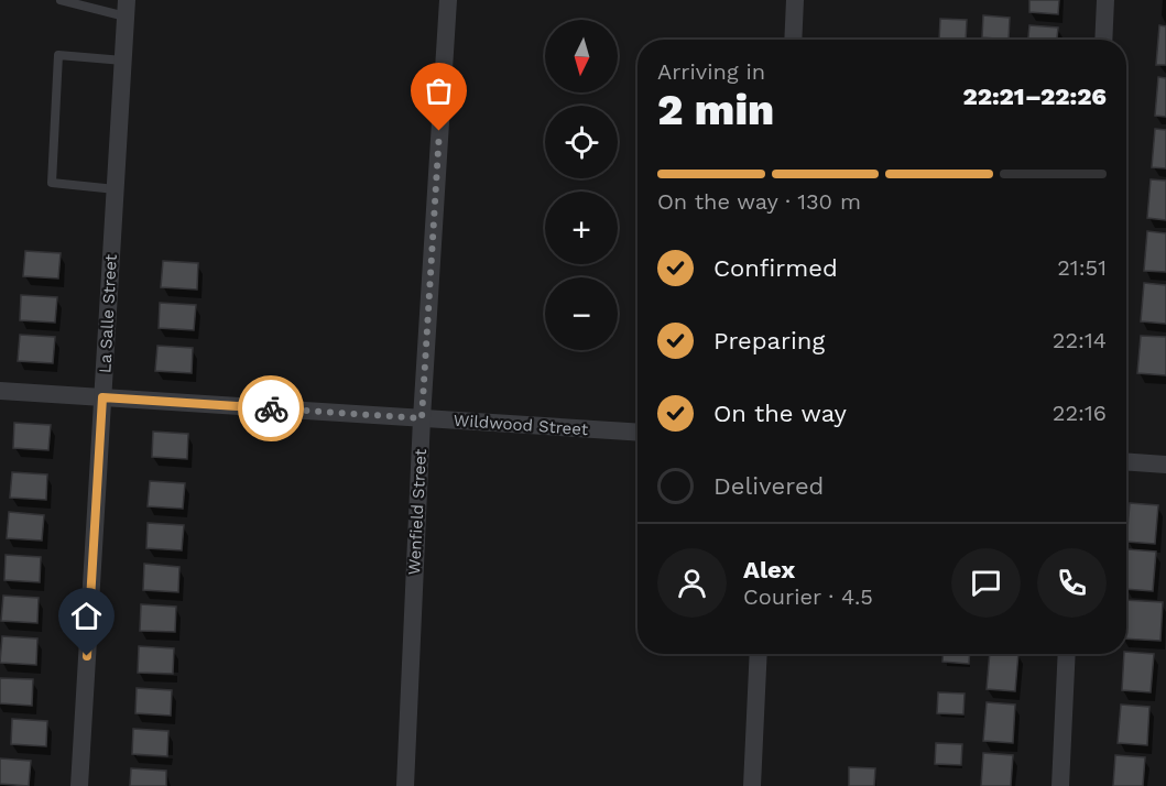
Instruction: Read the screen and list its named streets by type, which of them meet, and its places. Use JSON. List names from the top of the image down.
{
  "streets": {
    "street": ["La Salle Street", "Wildwood Street", "Wenfield Street"]
  },
  "crossings": [
    ["La Salle Street", "Wildwood Street"],
    ["Wildwood Street", "Wenfield Street"]
  ],
  "north": "bottom",
  "page": {
    "map_buttons": ["+", "−"],
    "heading": ["2 min", "Arriving in", "22:21–22:26"],
    "panel": ["Alex", "Courier · 4.5"],
    "bar": "On the way · 130 m",
    "list": [
      ["Confirmed", "21:51"],
      ["Preparing", "22:14"],
      ["On the way", "22:16"],
      "Delivered"
    ]
  }
}
